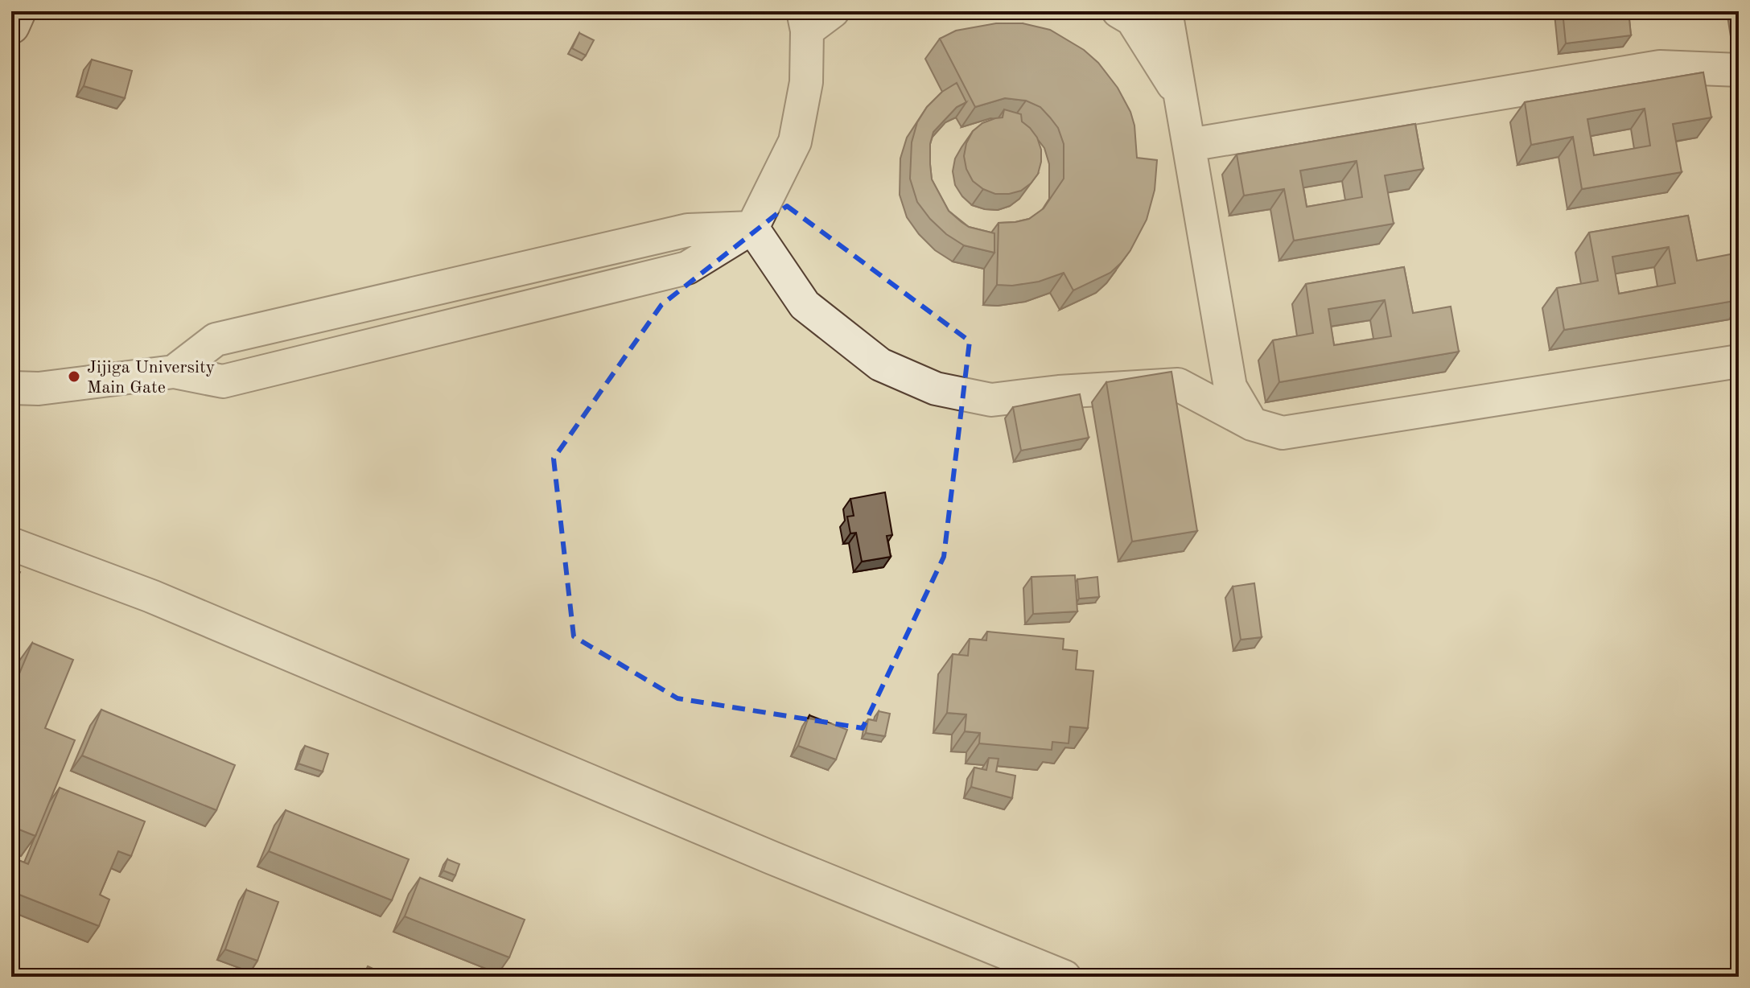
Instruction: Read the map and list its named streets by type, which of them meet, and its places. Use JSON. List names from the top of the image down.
{
  "places": ["Jijiga University Main Gate"]
}
